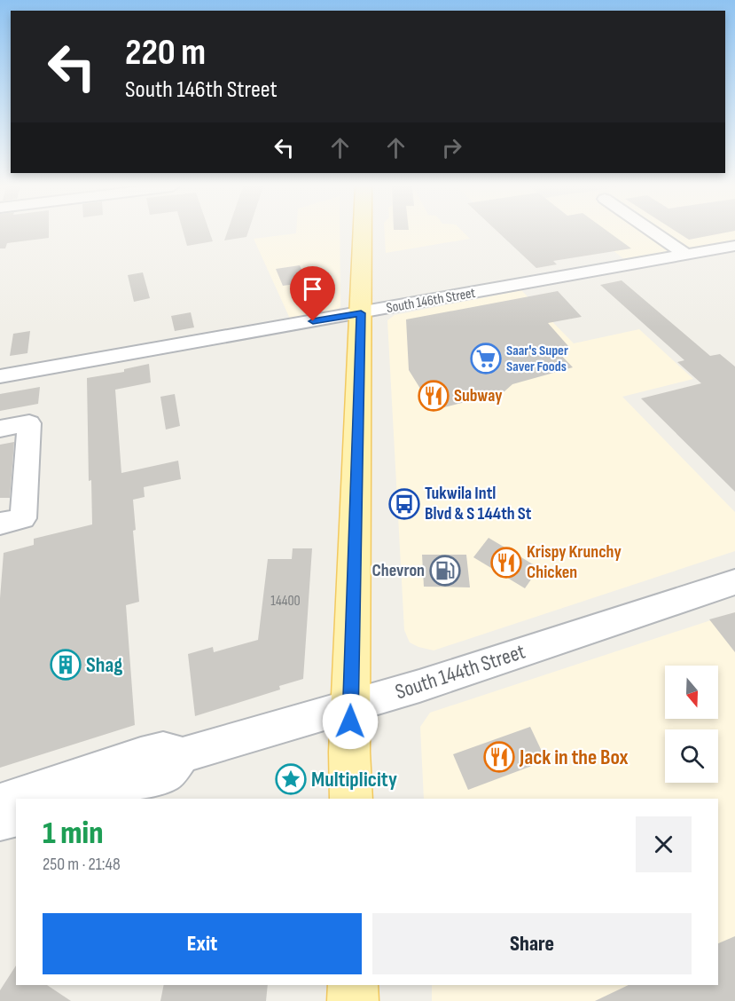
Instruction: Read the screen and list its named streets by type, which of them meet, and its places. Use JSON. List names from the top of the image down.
{
  "streets": {
    "street": ["South 146th Street", "South 144th Street"]
  },
  "places": {
    "supermarket": ["Saar's Super Saver Foods"],
    "restaurant": ["Subway", "Krispy Krunchy Chicken", "Jack in the Box"],
    "bus stop": ["Tukwila Intl Blvd & S 144th St"],
    "fuel station": ["Chevron"],
    "building": ["Shag"],
    "place": ["Multiplicity"]
  },
  "house_numbers": ["14400"],
  "north": "bottom",
  "page": {
    "turn": ["220 m", "South 146th Street"],
    "heading": ["1 min", "250 m · 21:48"],
    "buttons": ["Exit", "Share"]
  }
}
